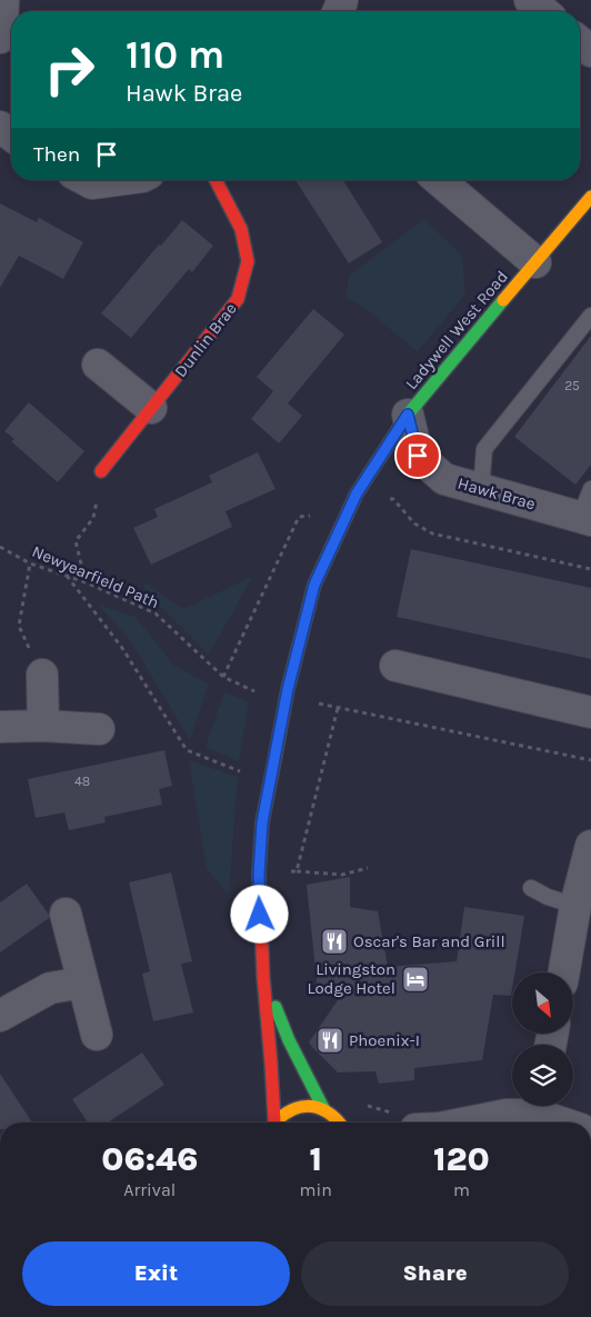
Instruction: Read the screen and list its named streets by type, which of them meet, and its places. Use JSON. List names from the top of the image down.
{
  "streets": {
    "street": ["Ladywell West Road", "Dunlin Brae", "Hawk Brae"],
    "path": ["Newyearfield Path"]
  },
  "crossings": [
    ["Ladywell West Road", "Hawk Brae"]
  ],
  "places": {
    "restaurant": ["Oscar's Bar and Grill", "Phoenix-I"],
    "hotel": ["Livingston Lodge Hotel"]
  },
  "house_numbers": ["25", "48"],
  "north": "bottom right",
  "page": {
    "turn": ["110 m", "Hawk Brae"],
    "then": "Then",
    "eta": [
      "06:46",
      "Arrival",
      "1",
      "min",
      "120",
      "m"
    ],
    "buttons": ["Exit", "Share"]
  }
}
